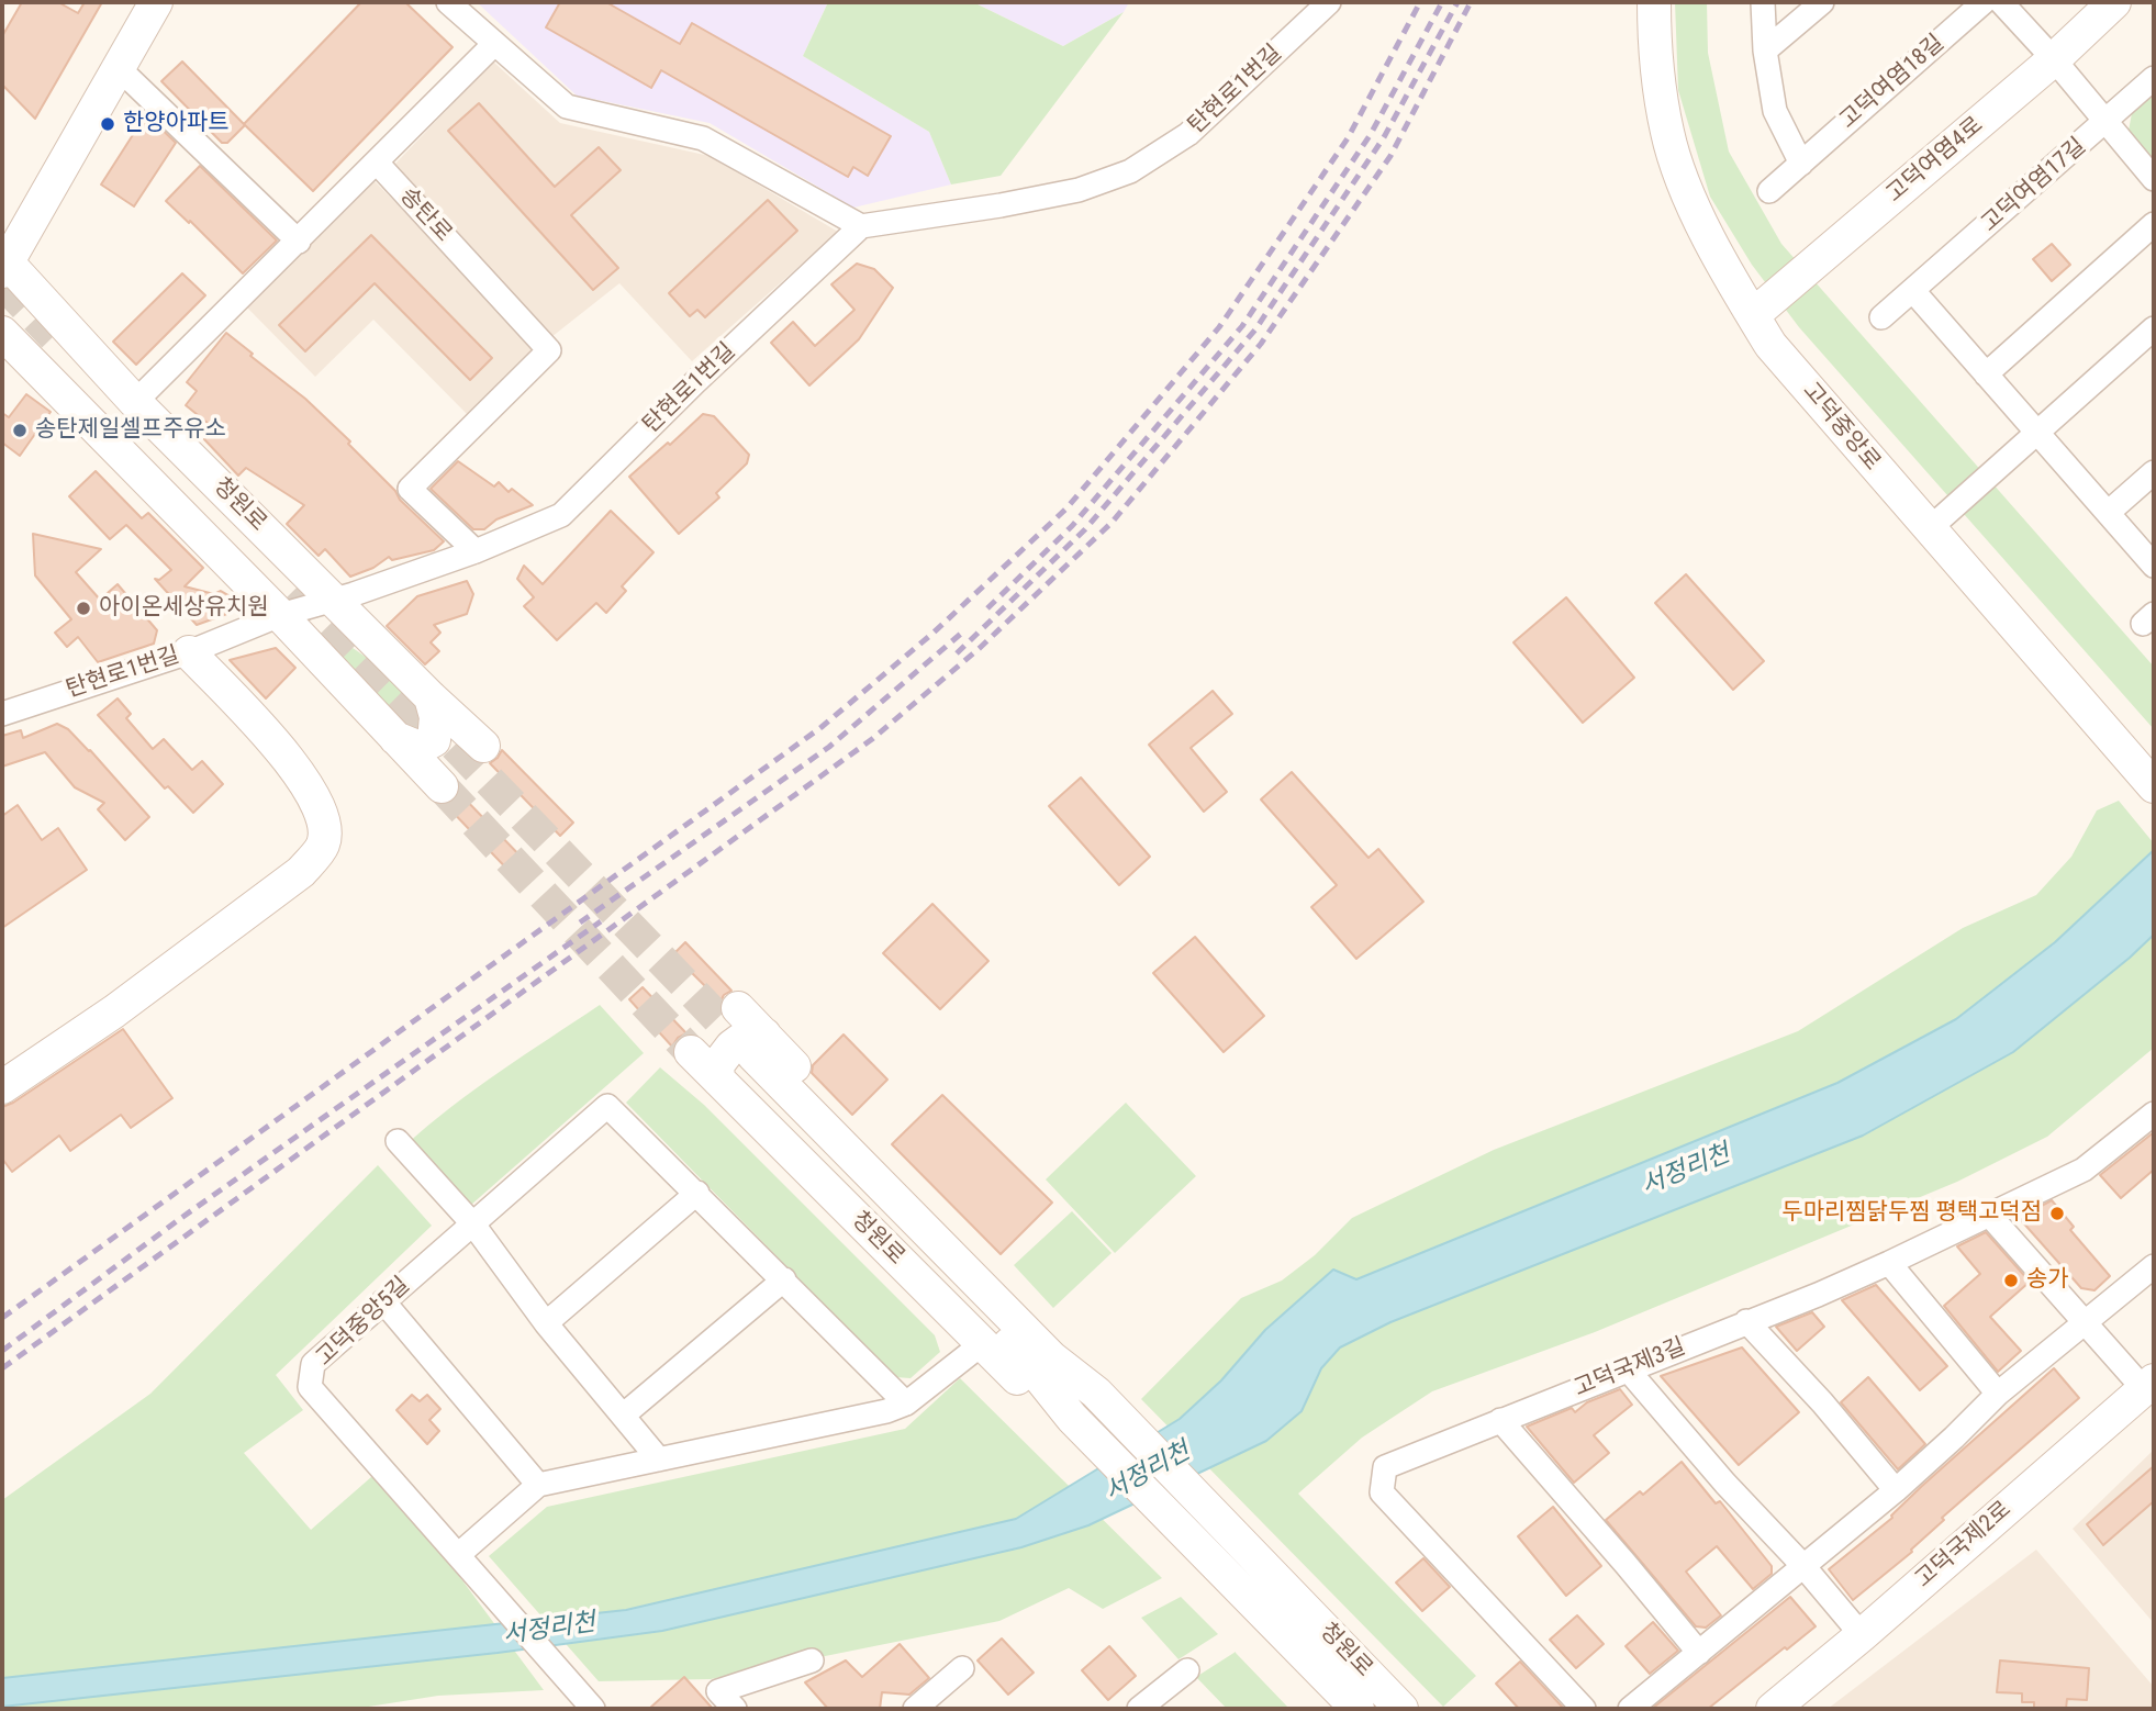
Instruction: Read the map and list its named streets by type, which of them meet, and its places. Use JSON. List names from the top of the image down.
{
  "streets": {
    "main road": [
      "고덕여염4로",
      "고덕중앙로",
      "청원로",
      "고덕국제2로"
    ],
    "street": [
      "고덕여염18길",
      "탄현로1번길",
      "고덕여염17길",
      "송탄로",
      "고덕중앙5길",
      "고덕국제3길"
    ]
  },
  "crossings": [
    ["탄현로1번길", "송탄로"],
    ["탄현로1번길", "청원로"],
    ["고덕여염4로", "고덕중앙로"]
  ],
  "water": ["서정리천"],
  "places": [
    "한양아파트",
    "송탄제일셀프주유소",
    "아이온세상유치원",
    "두마리찜닭두찜 평택고덕점",
    "송가"
  ]
}
